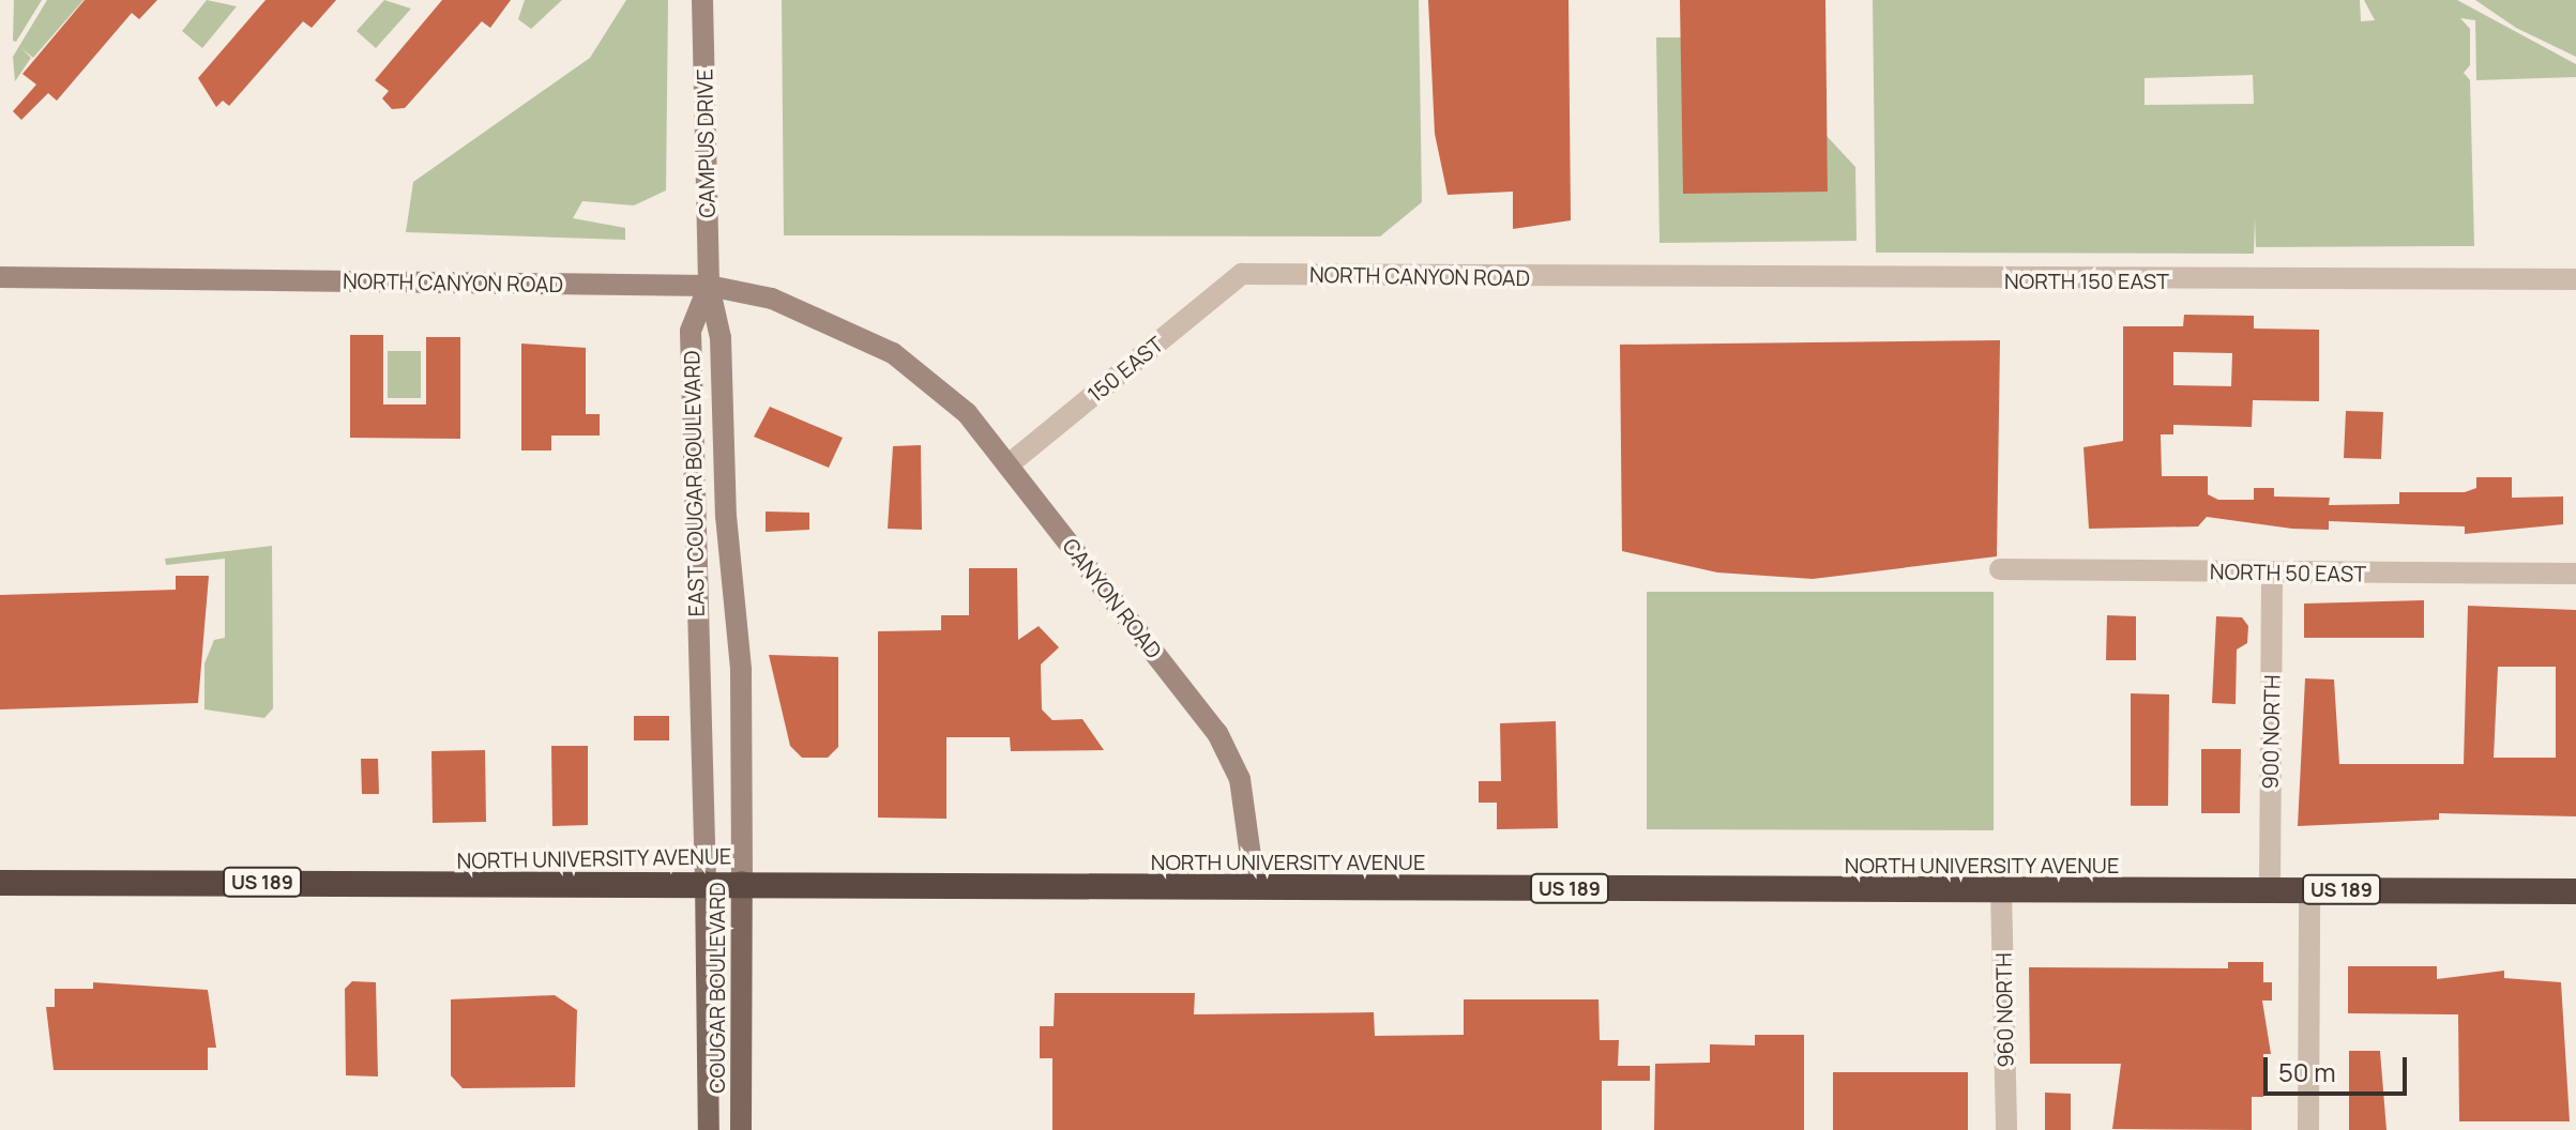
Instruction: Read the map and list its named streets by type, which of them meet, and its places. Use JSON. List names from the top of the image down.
{
  "streets": {
    "highway": ["NORTH UNIVERSITY AVENUE", "US 189"],
    "main road": [
      "CAMPUS DRIVE",
      "NORTH CANYON ROAD",
      "EAST COUGAR BOULEVARD",
      "CANYON ROAD",
      "COUGAR BOULEVARD"
    ],
    "street": [
      "NORTH 150 EAST",
      "150 EAST",
      "NORTH 50 EAST",
      "900 NORTH",
      "960 NORTH"
    ]
  },
  "crossings": [
    ["CAMPUS DRIVE", "NORTH CANYON ROAD"],
    ["CAMPUS DRIVE", "EAST COUGAR BOULEVARD"],
    ["NORTH CANYON ROAD", "NORTH 150 EAST"],
    ["NORTH CANYON ROAD", "150 EAST"],
    ["NORTH CANYON ROAD", "EAST COUGAR BOULEVARD"],
    ["NORTH CANYON ROAD", "CANYON ROAD"],
    ["150 EAST", "CANYON ROAD"],
    ["EAST COUGAR BOULEVARD", "COUGAR BOULEVARD"],
    ["NORTH 50 EAST", "900 NORTH"],
    ["CANYON ROAD", "NORTH UNIVERSITY AVENUE"],
    ["900 NORTH", "NORTH UNIVERSITY AVENUE"],
    ["NORTH UNIVERSITY AVENUE", "COUGAR BOULEVARD"],
    ["NORTH UNIVERSITY AVENUE", "960 NORTH"]
  ],
  "scale_bar": "50 m"
}
